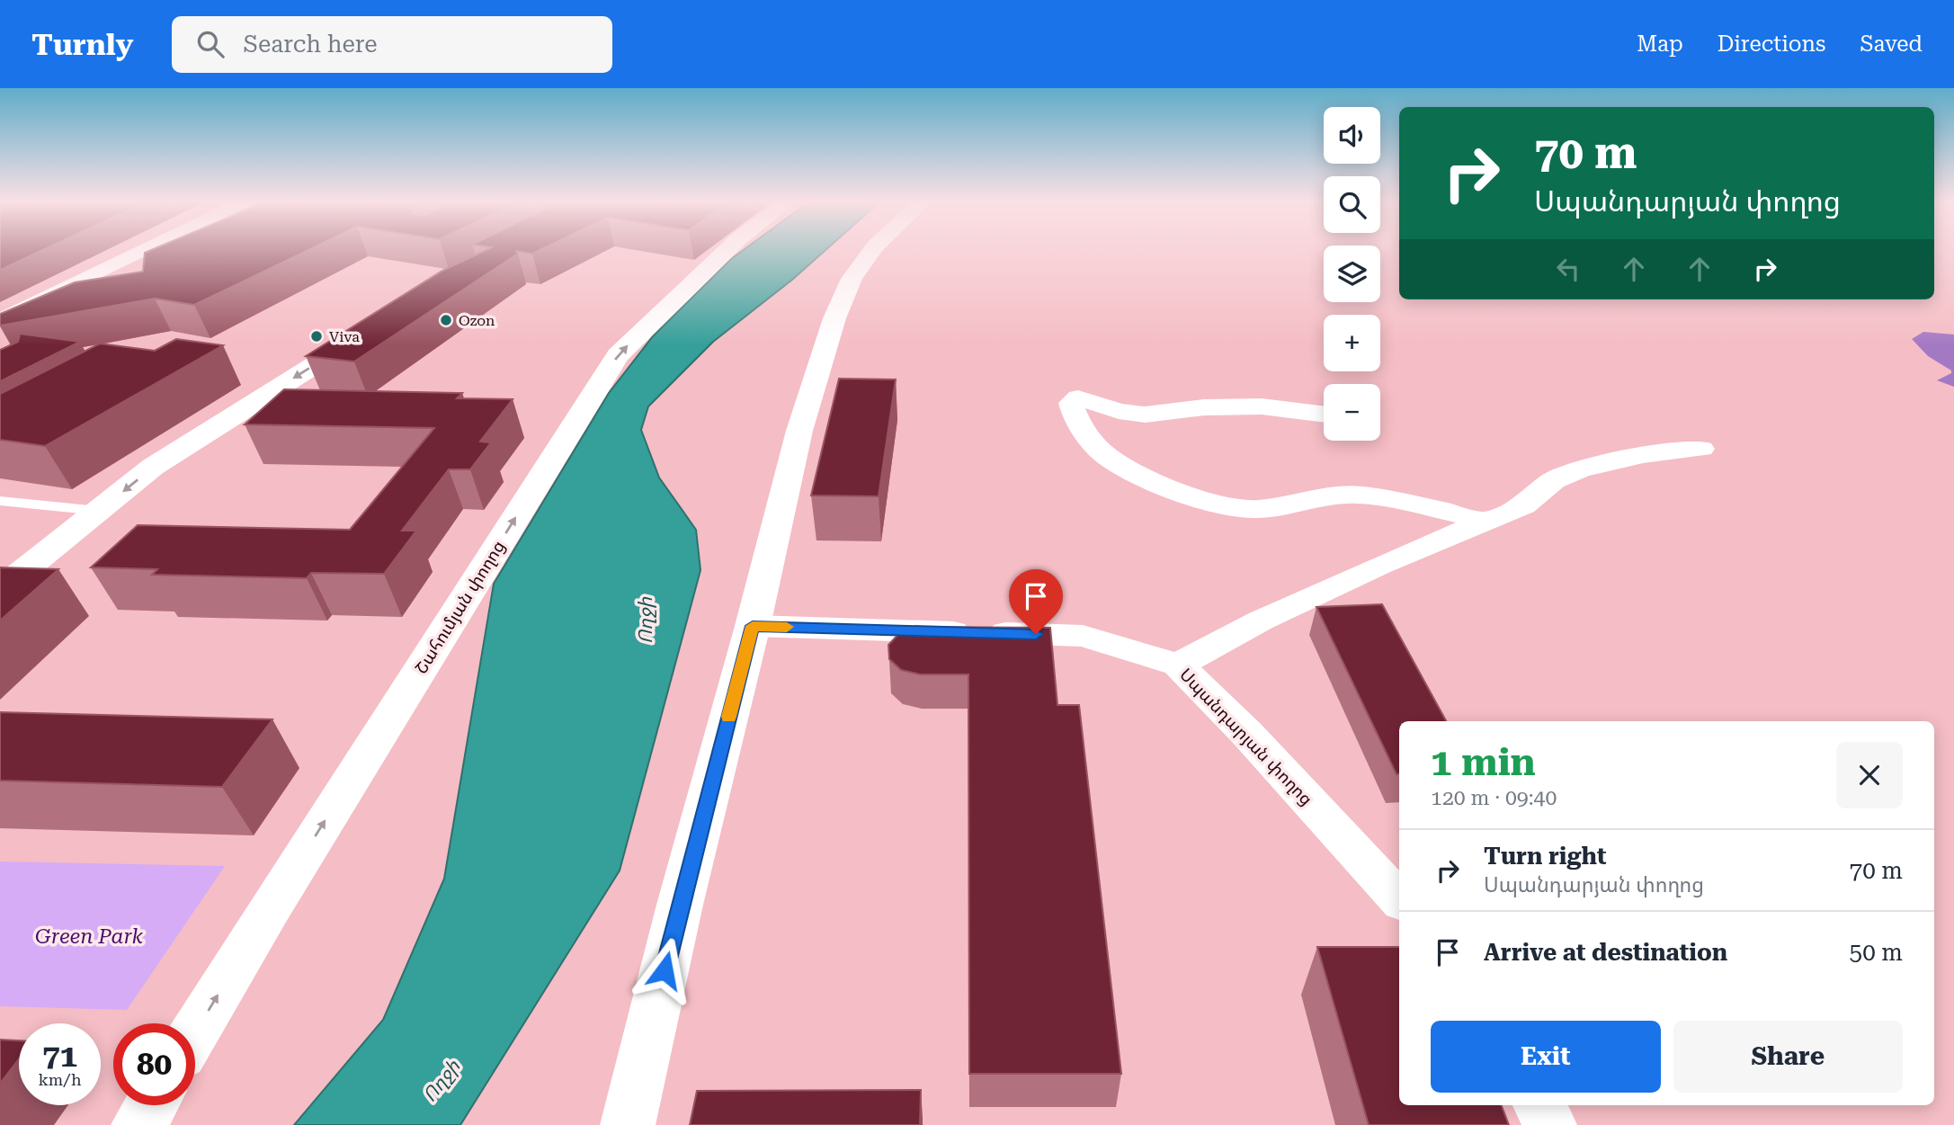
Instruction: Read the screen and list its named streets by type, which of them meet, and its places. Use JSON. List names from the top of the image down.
{
  "streets": {
    "main road": ["Շահումյան փողոց"],
    "street": ["Սպանդարյան փողոց"]
  },
  "water": ["Ողջի"],
  "parks": ["Green Park"],
  "places": ["Ozon", "Viva"],
  "page": {
    "header": "Turnly",
    "search": "Search here",
    "nav": ["Map", "Directions", "Saved"],
    "map_buttons": ["+", "−"],
    "turn": ["70 m", "Սպանդարյան փողոց"],
    "heading": ["1 min", "120 m · 09:40"],
    "list": [
      {
        "name": "Turn right",
        "note": "Սպանդարյան փողոց",
        "value": "70 m"
      },
      {
        "name": "Arrive at destination",
        "value": "50 m"
      }
    ],
    "buttons": ["Exit", "Share"],
    "speed": "71 km/h",
    "limit": "80"
  }
}
